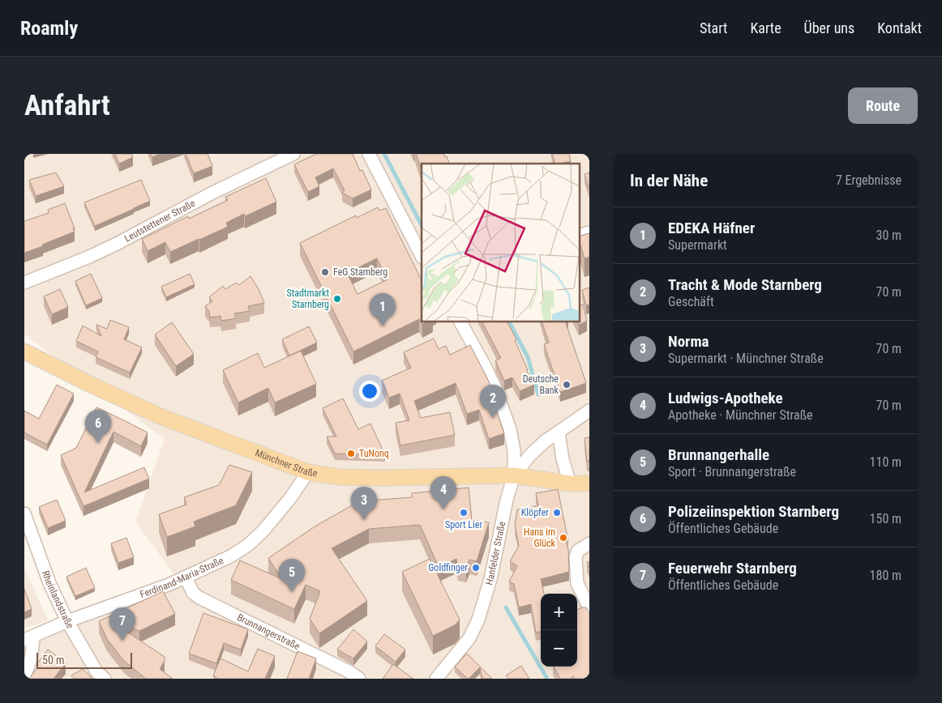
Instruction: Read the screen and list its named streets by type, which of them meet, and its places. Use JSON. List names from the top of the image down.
{
  "streets": {
    "main road": ["Münchner Straße"],
    "street": [
      "Leutstettener Straße",
      "Hanfelder Straße",
      "Ferdinand-Maria-Straße",
      "Rheinlandstraße",
      "Brunnangerstraße"
    ]
  },
  "crossings": [
    ["Münchner Straße", "Hanfelder Straße"],
    ["Münchner Straße", "Ferdinand-Maria-Straße"],
    ["Ferdinand-Maria-Straße", "Rheinlandstraße"],
    ["Ferdinand-Maria-Straße", "Brunnangerstraße"]
  ],
  "places": [
    "FeG Starnberg",
    "Stadtmarkt Starnberg",
    "Deutsche Bank",
    "TuNonq",
    "Sport Lier",
    "Klöpfer",
    "Hans im Glück",
    "Goldfinger"
  ],
  "scale_bar": "50 m",
  "page": {
    "header": "Roamly",
    "nav": [
      "Start",
      "Karte",
      "Über uns",
      "Kontakt"
    ],
    "buttons": "Route",
    "title": "Anfahrt",
    "heading": ["In der Nähe", "7 Ergebnisse"],
    "list": [
      {
        "mark": "1",
        "name": "EDEKA Häfner",
        "note": "Supermarkt",
        "value": "30 m"
      },
      {
        "mark": "2",
        "name": "Tracht & Mode Starnberg",
        "note": "Geschäft",
        "value": "70 m"
      },
      {
        "mark": "3",
        "name": "Norma",
        "note": "Supermarkt · Münchner Straße",
        "value": "70 m"
      },
      {
        "mark": "4",
        "name": "Ludwigs-Apotheke",
        "note": "Apotheke · Münchner Straße",
        "value": "70 m"
      },
      {
        "mark": "5",
        "name": "Brunnangerhalle",
        "note": "Sport · Brunnangerstraße",
        "value": "110 m"
      },
      {
        "mark": "6",
        "name": "Polizeiinspektion Starnberg",
        "note": "Öffentliches Gebäude",
        "value": "150 m"
      },
      {
        "mark": "7",
        "name": "Feuerwehr Starnberg",
        "note": "Öffentliches Gebäude",
        "value": "180 m"
      }
    ],
    "pins": [
      "1",
      "2",
      "6",
      "4",
      "3",
      "5",
      "7"
    ],
    "map_buttons": ["+", "−"],
    "scale": "50 m"
  }
}
